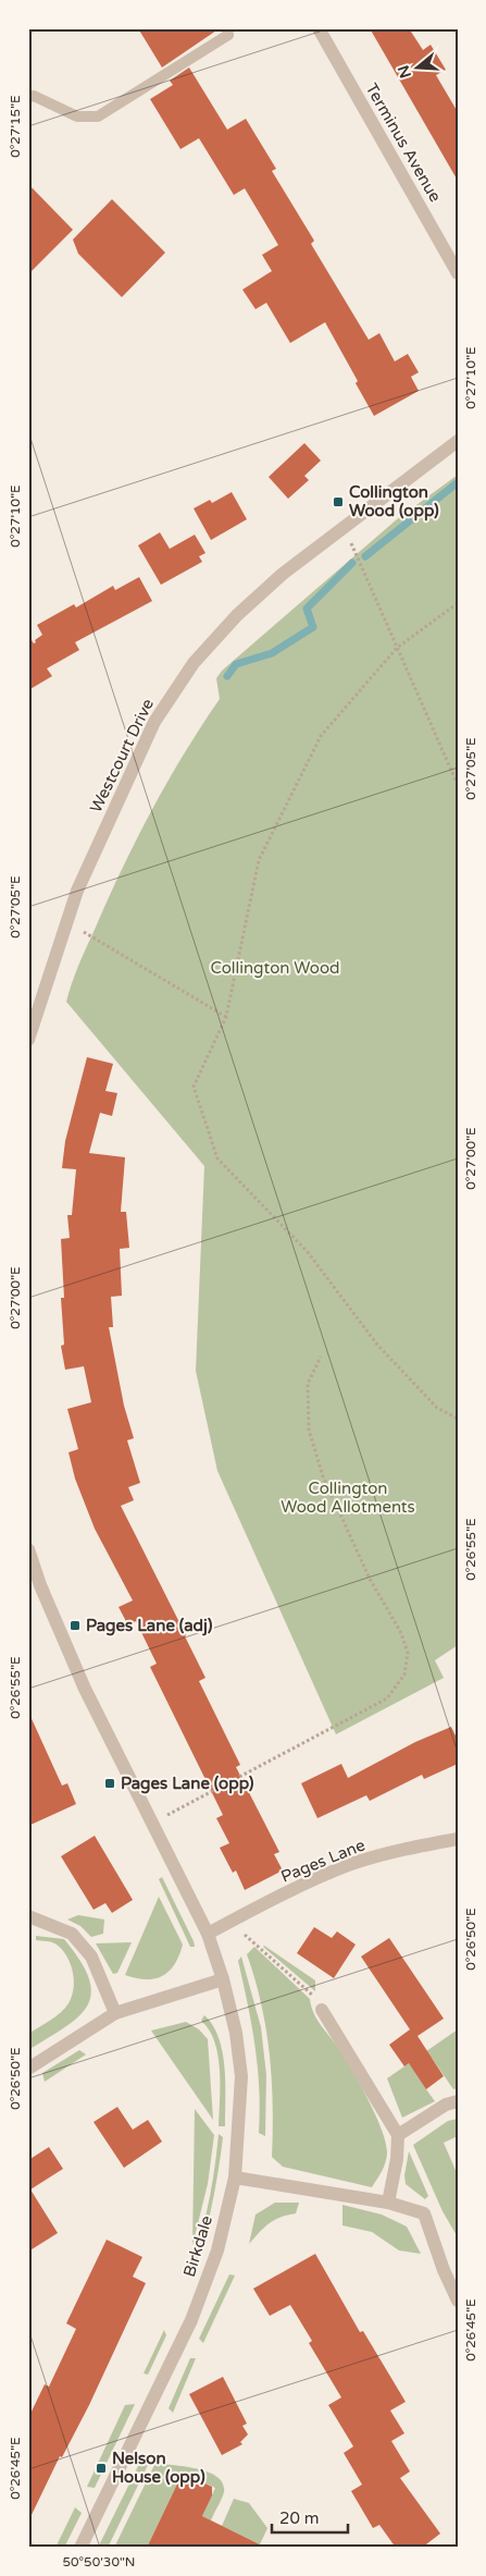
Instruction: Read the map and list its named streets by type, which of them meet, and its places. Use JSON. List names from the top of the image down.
{
  "streets": {
    "street": [
      "Terminus Avenue",
      "Westcourt Drive",
      "Pages Lane",
      "Birkdale"
    ]
  },
  "crossings": [
    ["Pages Lane", "Birkdale"]
  ],
  "parks": ["Collington Wood", "Collington Wood Allotments"],
  "places": {
    "transit": [
      "Collington Wood (opp)",
      "Pages Lane (adj)",
      "Pages Lane (opp)",
      "Nelson House (opp)"
    ]
  },
  "scale_bar": "20 m",
  "north": "left",
  "coordinates": [
    "0°27'15\"E",
    "0°27'10\"E",
    "0°27'05\"E",
    "0°27'00\"E",
    "0°26'55\"E",
    "0°26'50\"E",
    "0°26'45\"E",
    "50°50'30\"N"
  ]
}
